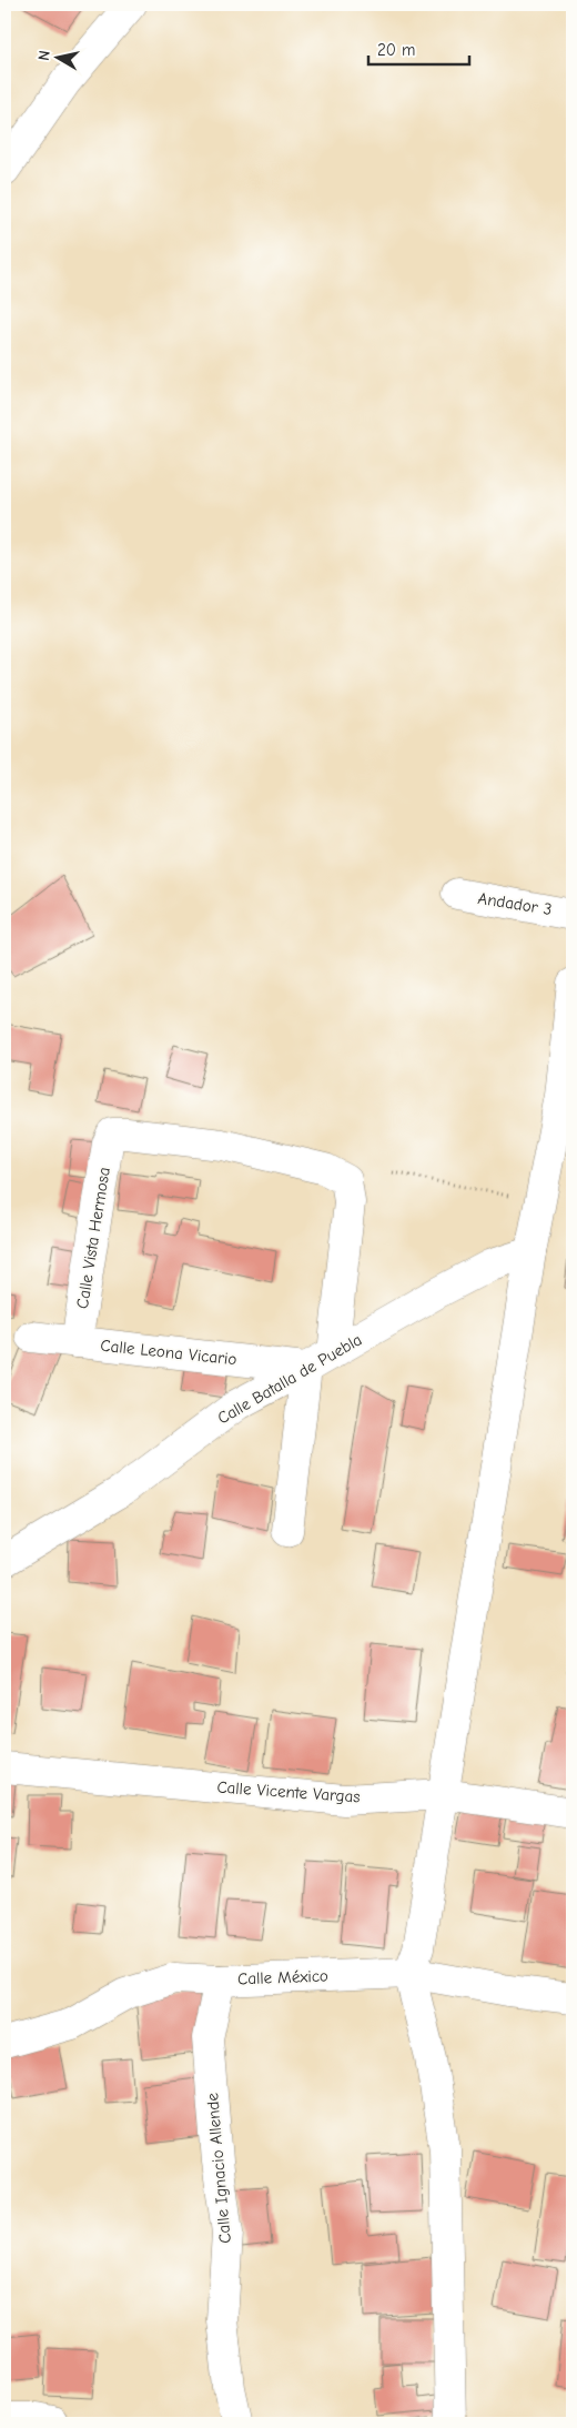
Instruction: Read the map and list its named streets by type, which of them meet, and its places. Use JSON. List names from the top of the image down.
{
  "streets": {
    "street": [
      "Andador 3",
      "Calle Vista Hermosa",
      "Calle Leona Vicario",
      "Calle Batalla de Puebla",
      "Calle Vicente Vargas",
      "Calle México",
      "Calle Ignacio Allende"
    ]
  },
  "crossings": [
    ["Calle Vista Hermosa", "Calle Leona Vicario"],
    ["Calle Vista Hermosa", "Calle Batalla de Puebla"],
    ["Calle Leona Vicario", "Calle Batalla de Puebla"],
    ["Calle México", "Calle Ignacio Allende"]
  ],
  "scale_bar": "20 m",
  "north": "left"
}
